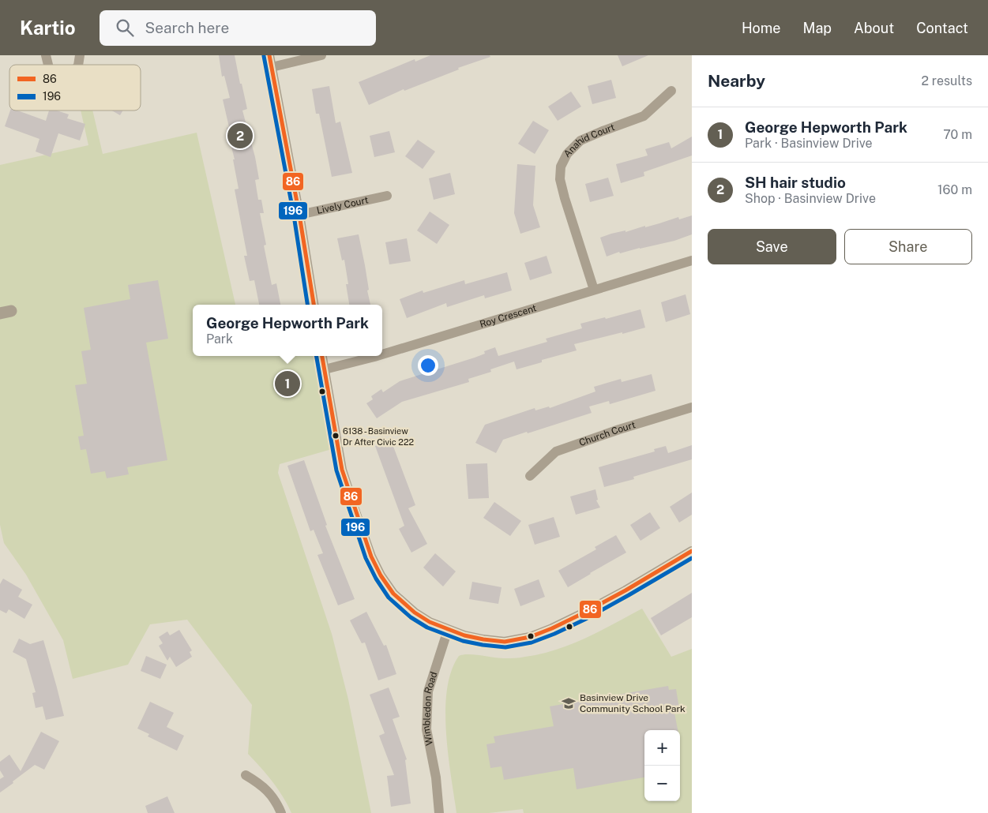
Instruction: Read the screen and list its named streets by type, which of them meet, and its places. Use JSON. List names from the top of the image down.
{
  "streets": {
    "street": [
      "Anahid Court",
      "Lively Court",
      "Roy Crescent",
      "Church Court",
      "Wimbledon Road"
    ]
  },
  "crossings": [
    ["Anahid Court", "Roy Crescent"]
  ],
  "places": {
    "other": ["6138 - Basinview Dr After Civic 222"],
    "school or university": ["Basinview Drive Community School Park"]
  },
  "lines": ["transit line 86", "transit line 196"],
  "legend": ["86", "196"],
  "page": {
    "header": "Kartio",
    "search": "Search here",
    "nav": [
      "Home",
      "Map",
      "About",
      "Contact"
    ],
    "heading": ["Nearby", "2 results"],
    "list": [
      {
        "mark": "1",
        "name": "George Hepworth Park",
        "note": "Park · Basinview Drive",
        "value": "70 m"
      },
      {
        "mark": "2",
        "name": "SH hair studio",
        "note": "Shop · Basinview Drive",
        "value": "160 m"
      }
    ],
    "pins": ["2", "1"],
    "buttons": ["Save", "Share"],
    "popup": ["George Hepworth Park", "Park"],
    "map_buttons": ["+", "−"]
  }
}
